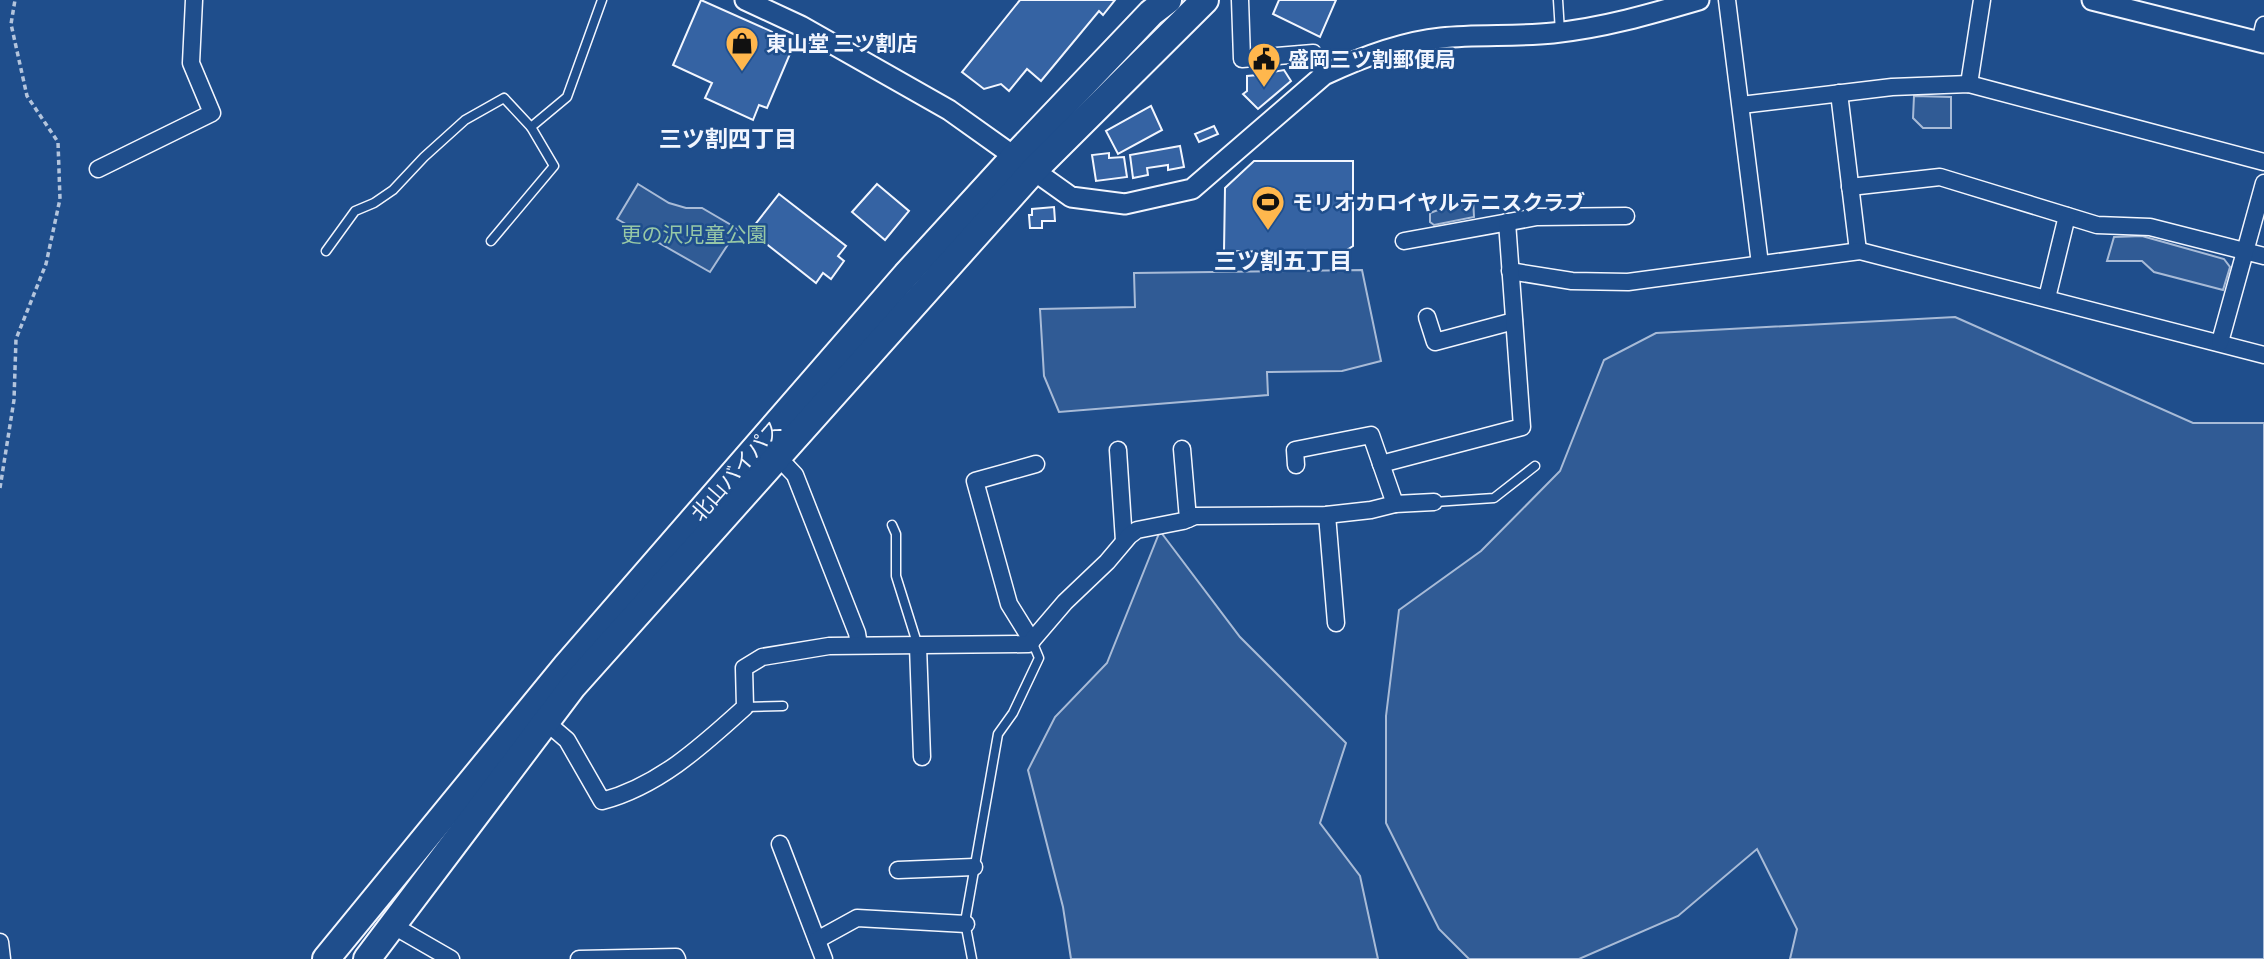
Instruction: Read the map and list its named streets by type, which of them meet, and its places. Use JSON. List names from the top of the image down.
{
  "streets": {
    "highway": ["北山バイパス"]
  },
  "districts": ["三ツ割四丁目", "三ツ割五丁目"],
  "parks": ["更の沢児童公園"],
  "places": {
    "shop": ["東山堂 三ツ割店"],
    "public building": ["盛岡三ツ割郵便局"],
    "sports": ["モリオカロイヤルテニスクラブ"]
  }
}
